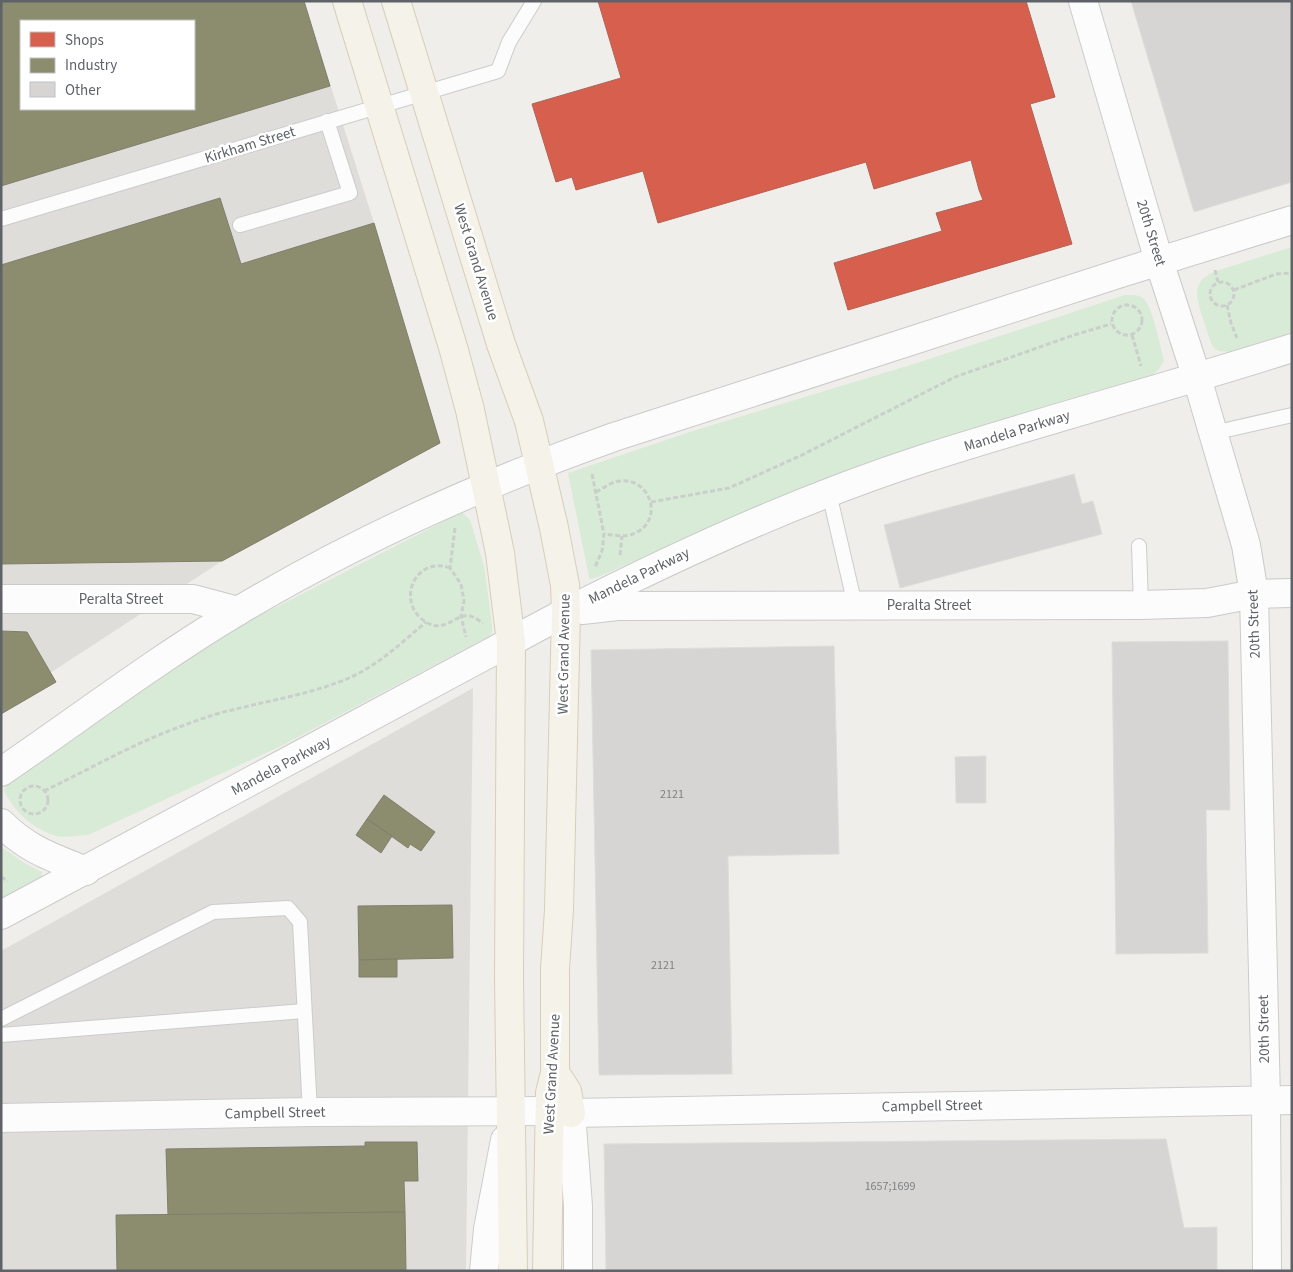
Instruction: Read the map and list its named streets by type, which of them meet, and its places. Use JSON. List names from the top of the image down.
{
  "streets": {
    "main road": ["West Grand Avenue"],
    "street": [
      "20th Street",
      "Mandela Parkway",
      "Peralta Street",
      "Campbell Street"
    ],
    "lane": ["Kirkham Street"]
  },
  "crossings": [
    ["Kirkham Street", "West Grand Avenue"],
    ["20th Street", "Mandela Parkway"],
    ["20th Street", "Peralta Street"],
    ["20th Street", "Campbell Street"],
    ["West Grand Avenue", "Mandela Parkway"],
    ["West Grand Avenue", "Peralta Street"],
    ["West Grand Avenue", "Campbell Street"],
    ["Mandela Parkway", "Peralta Street"]
  ],
  "house_numbers": ["2121", "2121", "1657;1699"],
  "legend": ["Shops", "Industry", "Other"]
}
